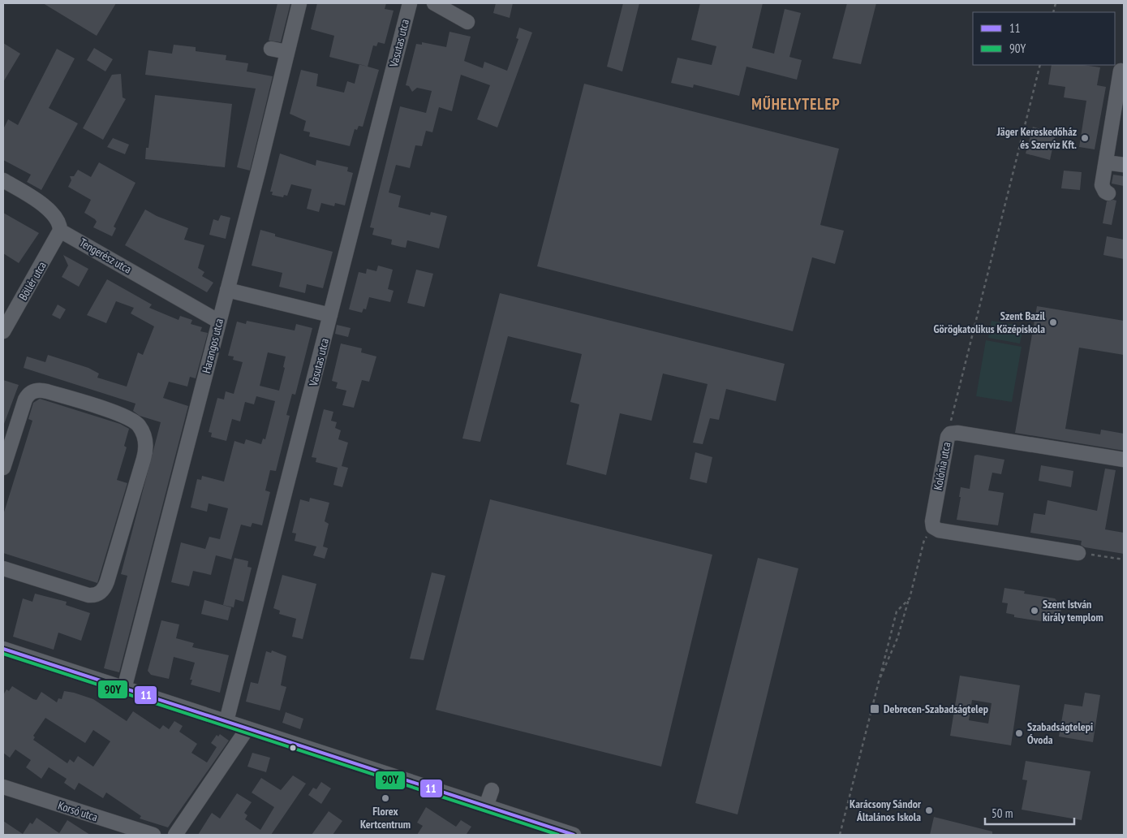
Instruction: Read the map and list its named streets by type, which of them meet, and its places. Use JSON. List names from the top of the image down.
{
  "streets": {
    "street": [
      "Vasutas utca",
      "Tengerész utca",
      "Böllér utca",
      "Harangos utca",
      "Kolónia utca",
      "Korsó utca"
    ]
  },
  "crossings": [
    ["Tengerész utca", "Böllér utca"],
    ["Tengerész utca", "Harangos utca"]
  ],
  "districts": ["MŰHELYTELEP"],
  "places": {
    "other": [
      "Jäger Kereskedőház és Szerviz Kft.",
      "Szent Bazil Görögkatolikus Középiskola",
      "Szent István király templom",
      "Szabadságtelepi Óvoda",
      "Florex Kertcentrum",
      "Karácsony Sándor Általános Iskola"
    ],
    "transit": ["Debrecen-Szabadságtelep"]
  },
  "lines": ["transit line 11", "transit line 90Y"],
  "legend": ["11", "90Y"],
  "scale_bar": "50 m"
}
